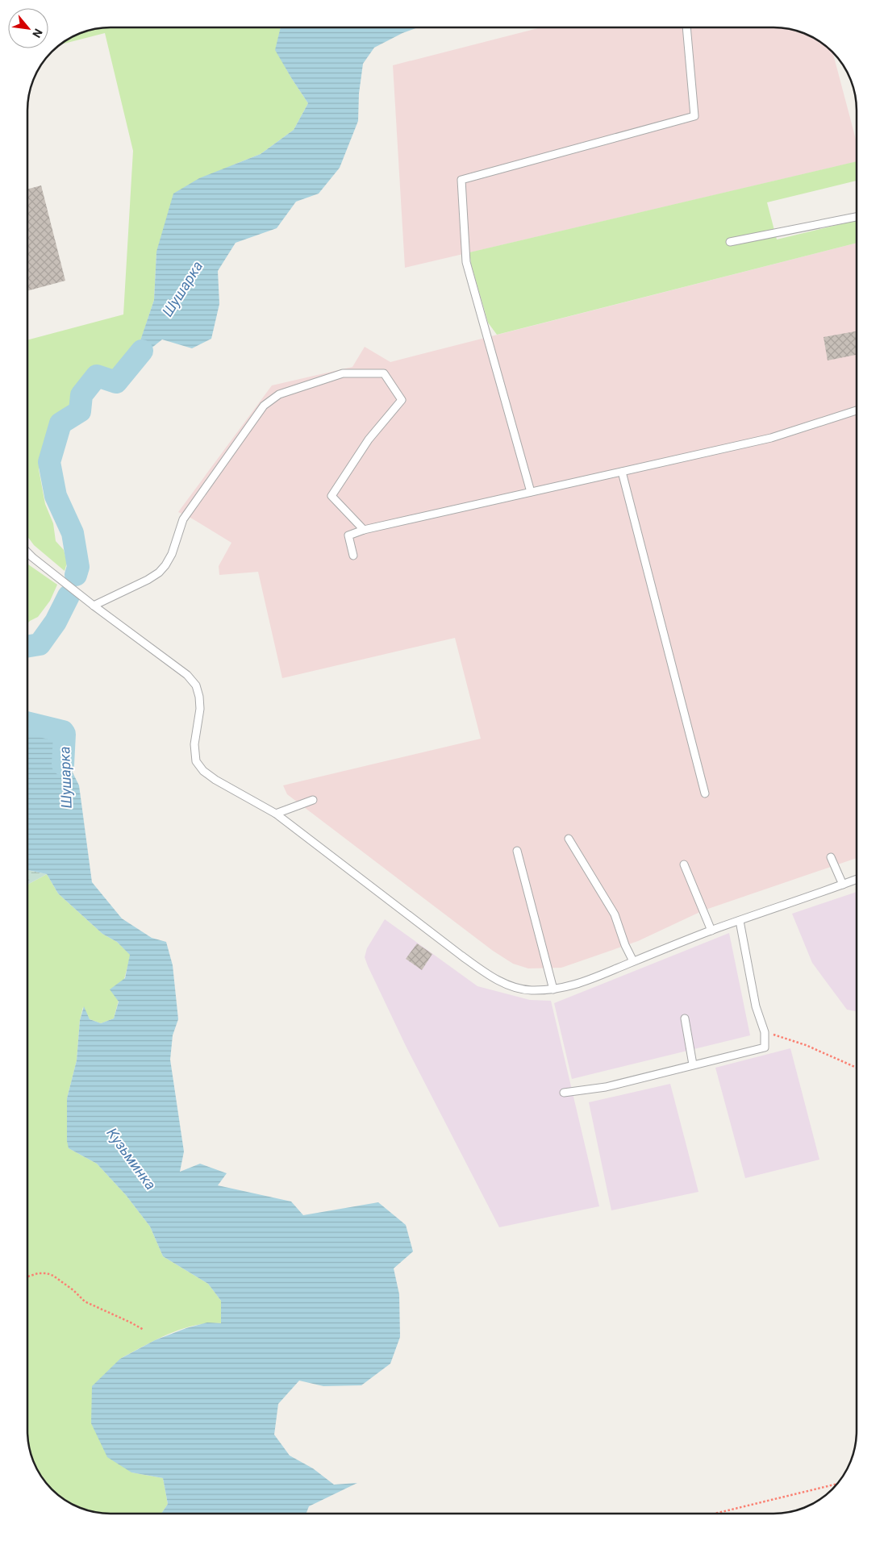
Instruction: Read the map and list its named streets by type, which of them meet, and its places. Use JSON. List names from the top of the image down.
{
  "water": ["Шушарка", "Кузьминка"],
  "north": "bottom right"
}
